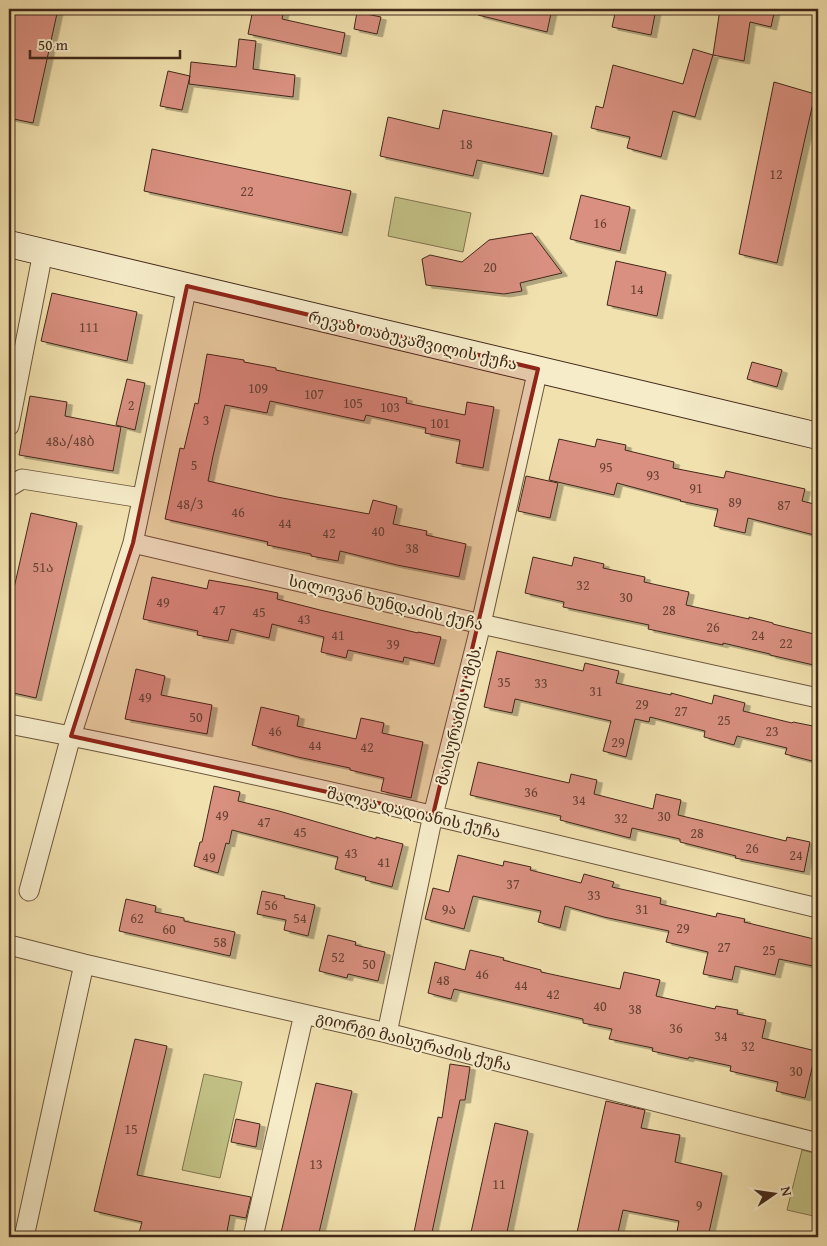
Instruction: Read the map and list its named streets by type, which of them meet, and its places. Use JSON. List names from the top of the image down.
{
  "streets": {
    "main road": ["რევაზ თაბუკაშვილის ქუჩა"],
    "street": [
      "სილოვან ხუნდაძის ქუჩა",
      "მაისურაძის II შეს.",
      "შალვა დადიანის ქუჩა",
      "გიორგი მაისურაძის ქუჩა"
    ]
  },
  "crossings": [
    ["რევაზ თაბუკაშვილის ქუჩა", "მაისურაძის II შეს."],
    ["სილოვან ხუნდაძის ქუჩა", "მაისურაძის II შეს."],
    ["მაისურაძის II შეს.", "შალვა დადიანის ქუჩა"],
    ["მაისურაძის II შეს.", "გიორგი მაისურაძის ქუჩა"]
  ],
  "house_numbers": [
    "18",
    "12",
    "22",
    "16",
    "20",
    "14",
    "111",
    "109",
    "107",
    "105",
    "2",
    "103",
    "3",
    "101",
    "48ა/48ბ",
    "5",
    "95",
    "93",
    "91",
    "89",
    "48/3",
    "87",
    "46",
    "44",
    "40",
    "42",
    "38",
    "51ა",
    "32",
    "30",
    "49",
    "47",
    "28",
    "45",
    "43",
    "26",
    "41",
    "24",
    "22",
    "39",
    "35",
    "33",
    "31",
    "49",
    "29",
    "27",
    "50",
    "25",
    "46",
    "23",
    "29",
    "44",
    "42",
    "36",
    "34",
    "49",
    "30",
    "32",
    "47",
    "45",
    "28",
    "26",
    "43",
    "24",
    "49",
    "41",
    "37",
    "33",
    "56",
    "9ა",
    "31",
    "62",
    "54",
    "29",
    "60",
    "58",
    "27",
    "25",
    "52",
    "50",
    "46",
    "48",
    "44",
    "42",
    "40",
    "38",
    "36",
    "34",
    "32",
    "30",
    "15",
    "13",
    "11",
    "9"
  ],
  "scale_bar": "50 m",
  "north": "right"
}
